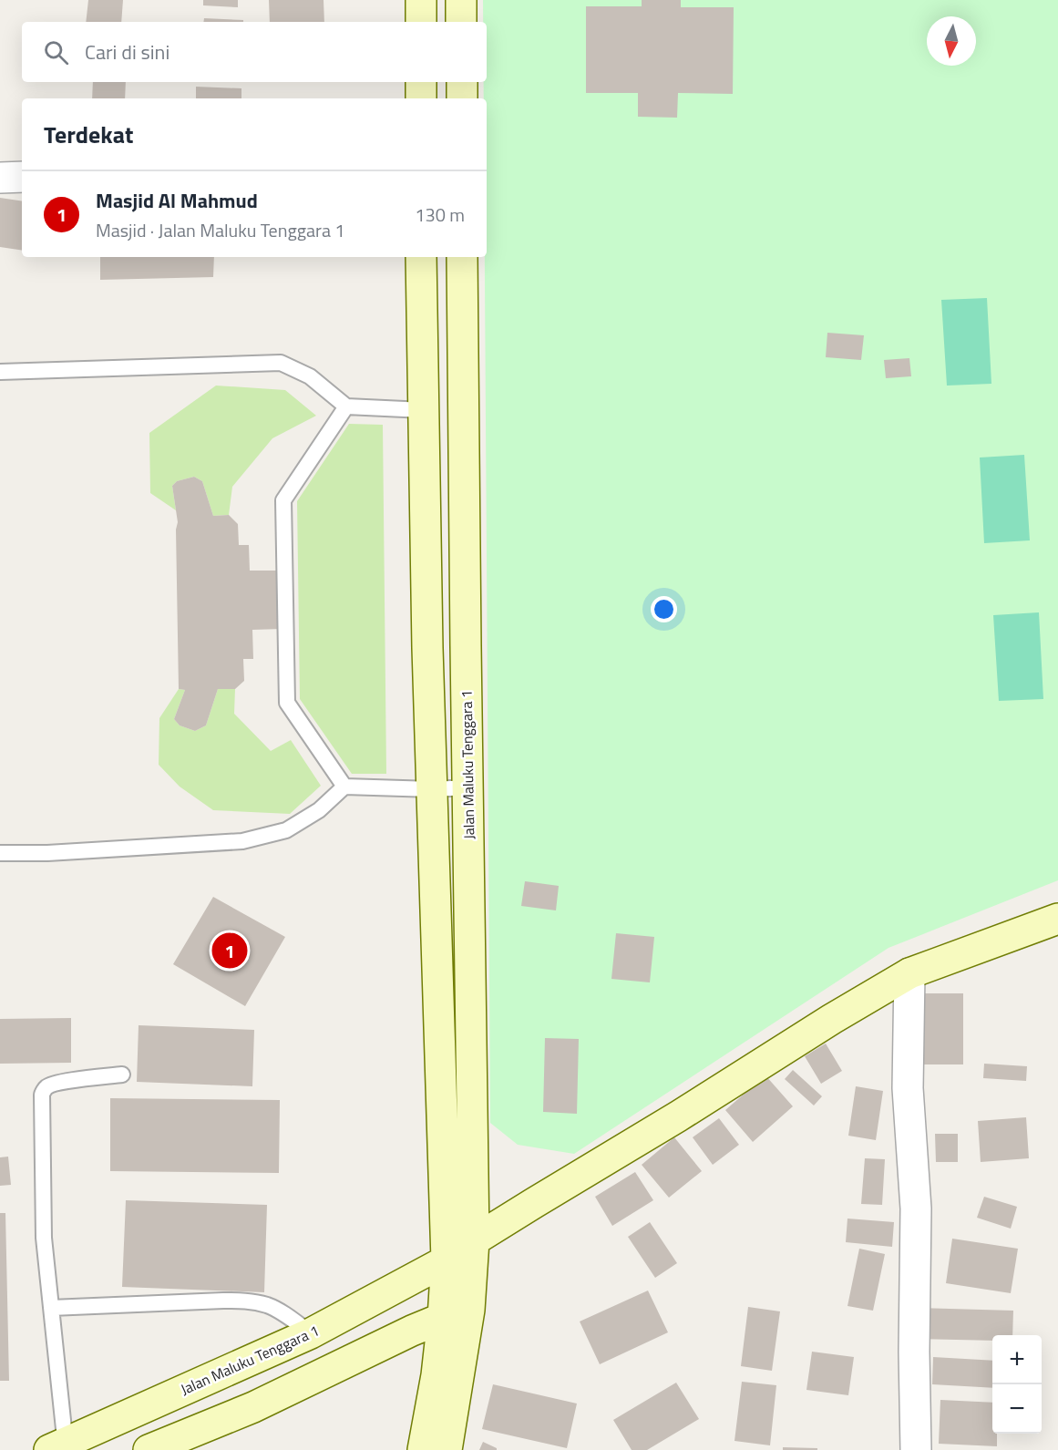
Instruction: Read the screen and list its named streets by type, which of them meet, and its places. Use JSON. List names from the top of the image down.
{
  "streets": {
    "main road": ["Jalan Maluku Tenggara 1"]
  },
  "north": "bottom",
  "page": {
    "search": "Cari di sini",
    "heading": "Terdekat",
    "list": [
      {
        "mark": "1",
        "name": "Masjid Al Mahmud",
        "note": "Masjid · Jalan Maluku Tenggara 1",
        "value": "130 m"
      }
    ],
    "pins": "1",
    "map_buttons": ["+", "−"]
  }
}
